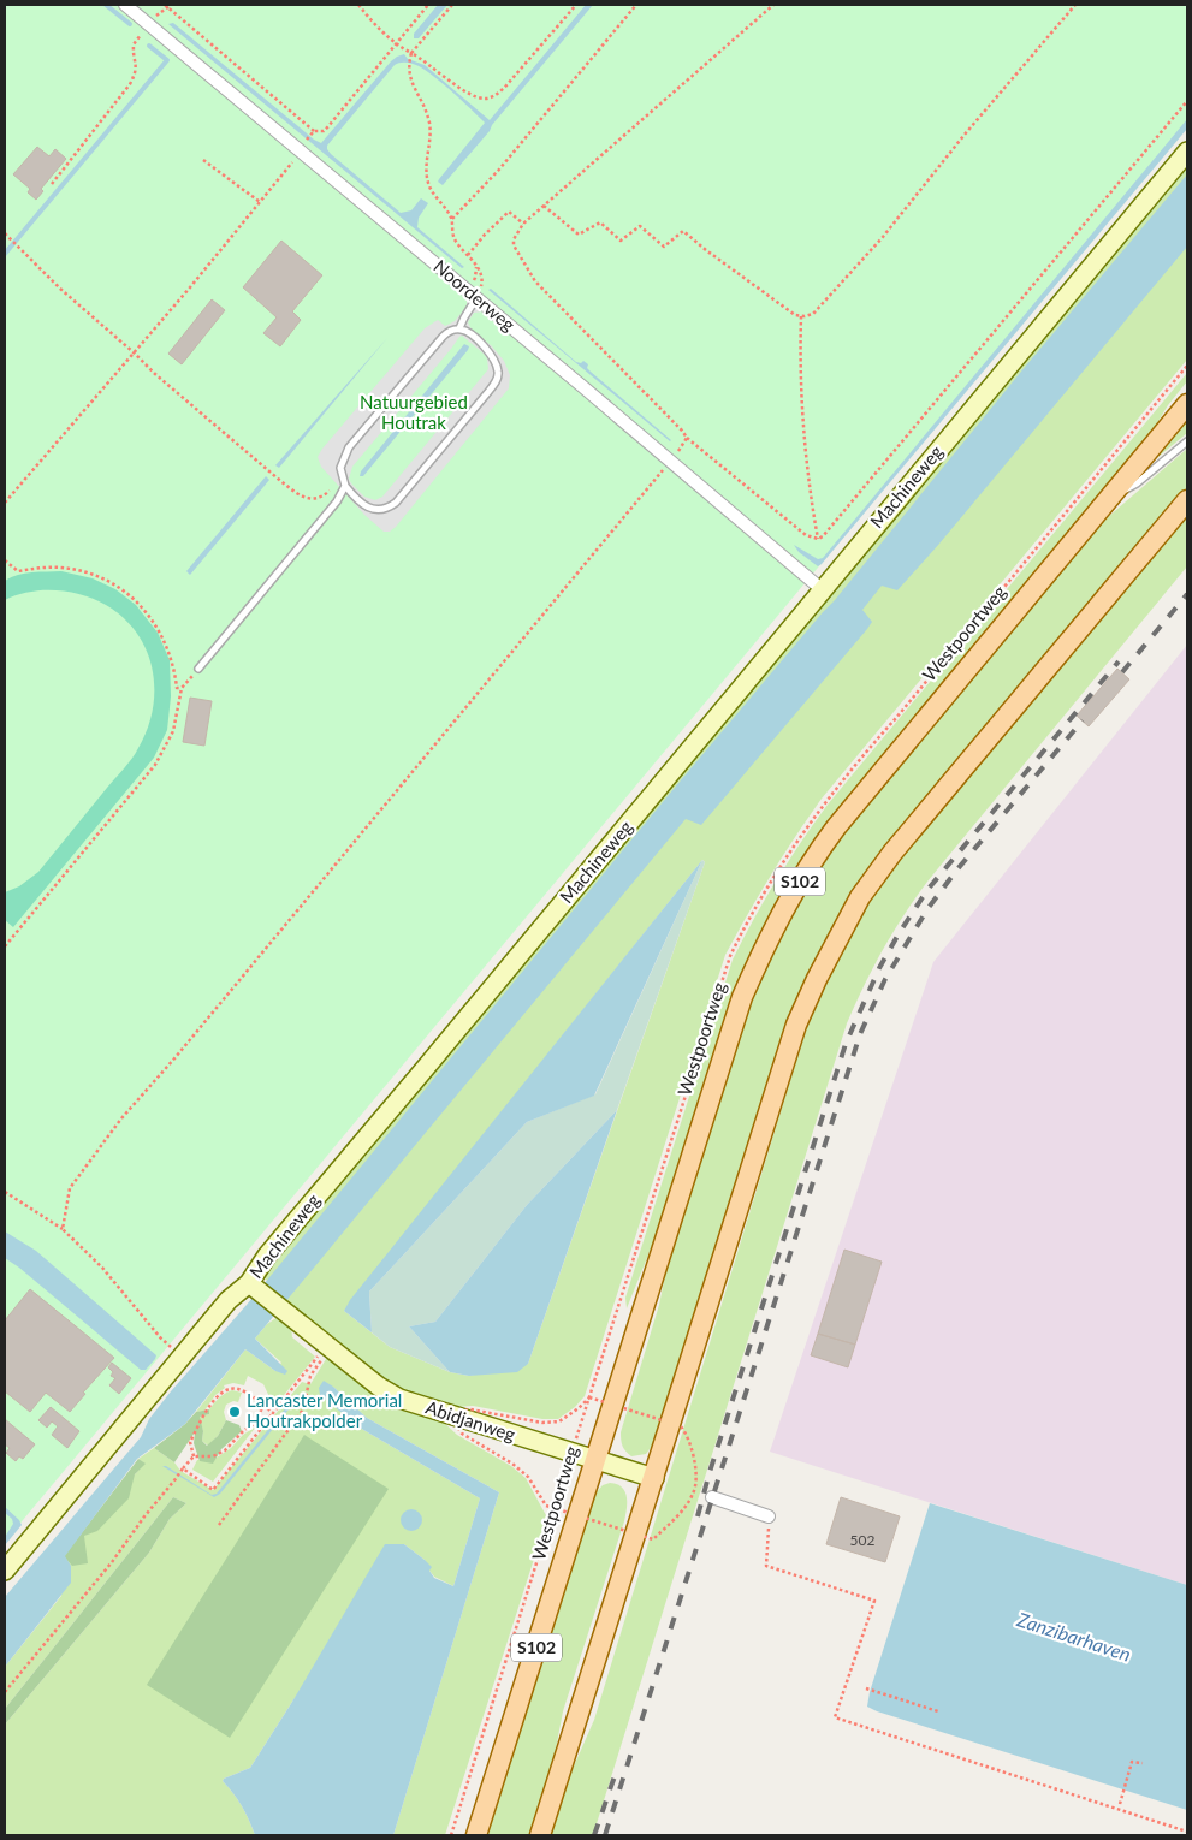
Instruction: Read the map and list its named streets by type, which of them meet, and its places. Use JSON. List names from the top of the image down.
{
  "streets": {
    "main road": ["Westpoortweg", "S102"],
    "street": ["Noorderweg", "Machineweg", "Abidjanweg"]
  },
  "crossings": [
    ["Noorderweg", "Machineweg"],
    ["Machineweg", "Abidjanweg"],
    ["Westpoortweg", "Abidjanweg"]
  ],
  "water": ["Zanzibarhaven"],
  "parks": ["Natuurgebied Houtrak"],
  "places": ["Lancaster Memorial Houtrakpolder"],
  "house_numbers": ["502"]
}
